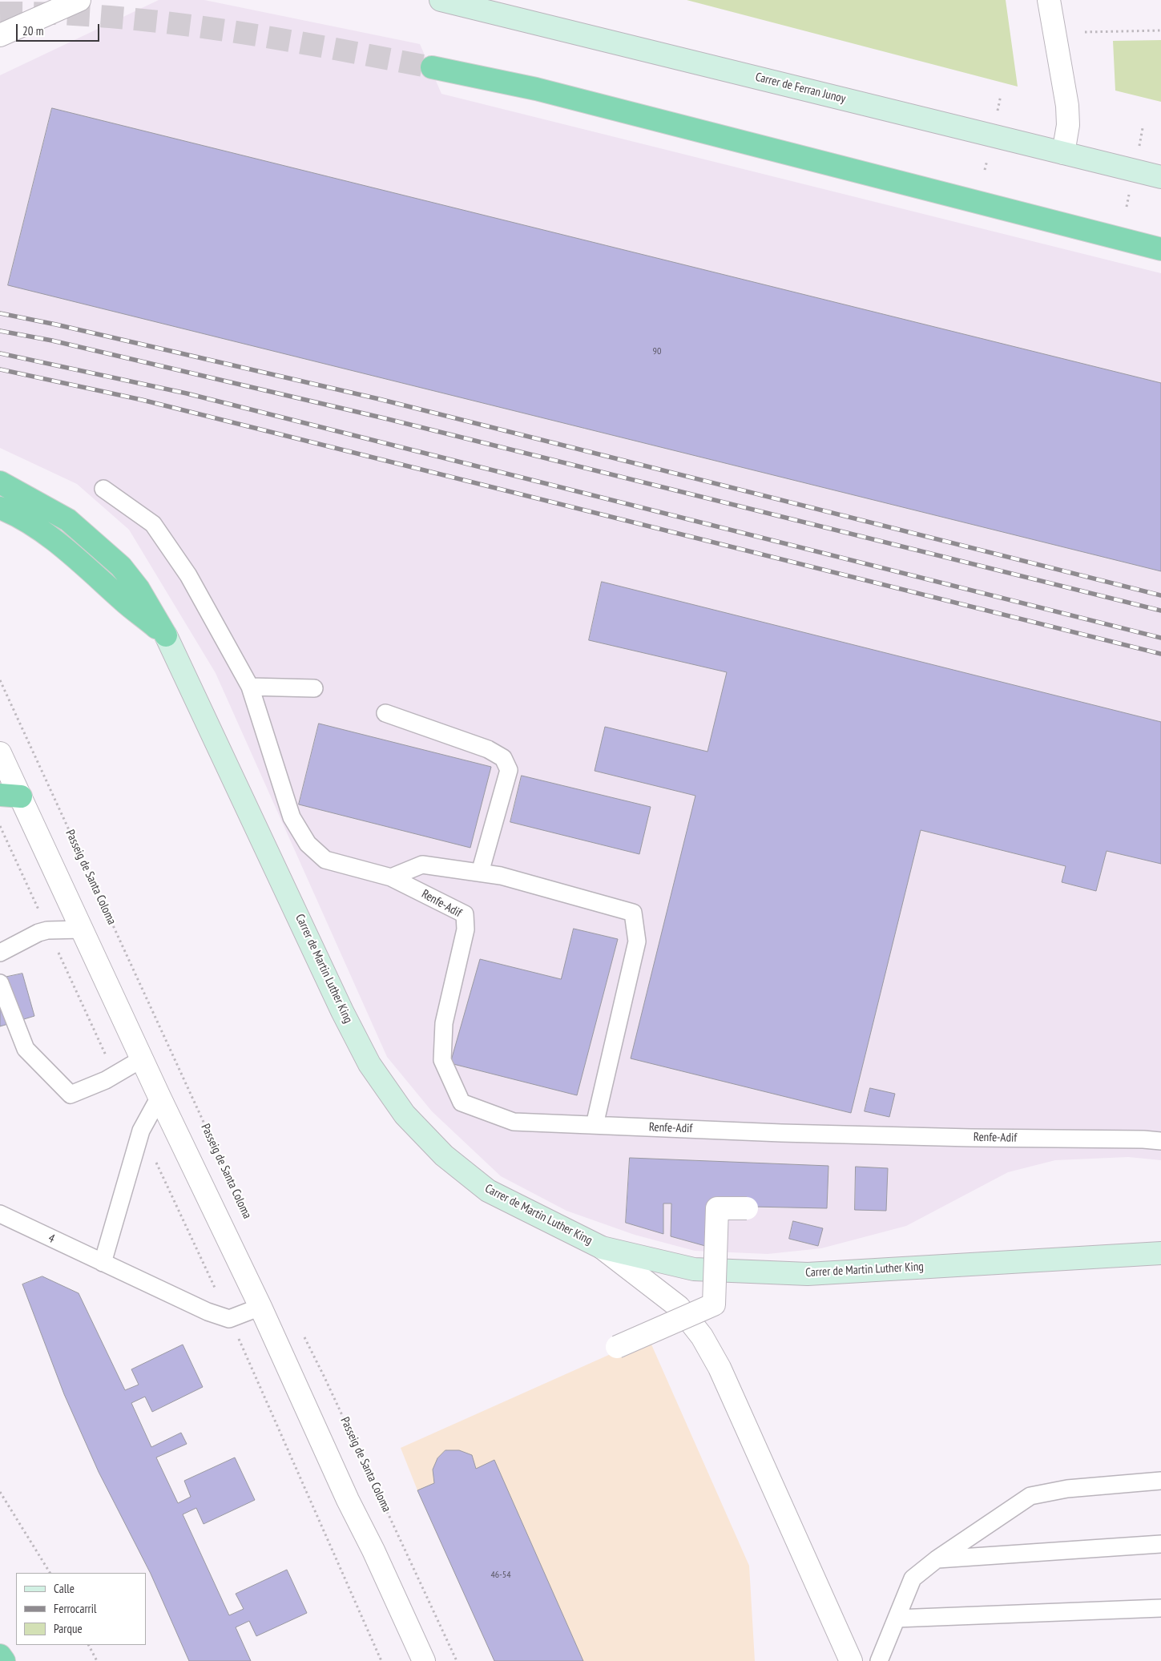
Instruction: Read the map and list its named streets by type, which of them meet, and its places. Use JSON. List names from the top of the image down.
{
  "streets": {
    "main road": ["Carrer de Ferran Junoy", "Carrer de Martin Luther King"],
    "lane": ["Renfe-Adif", "4"],
    "path": ["Passeig de Santa Coloma"]
  },
  "house_numbers": ["90", "46-54"],
  "legend": ["Calle", "Ferrocarril", "Parque"],
  "scale_bar": "20 m"
}
